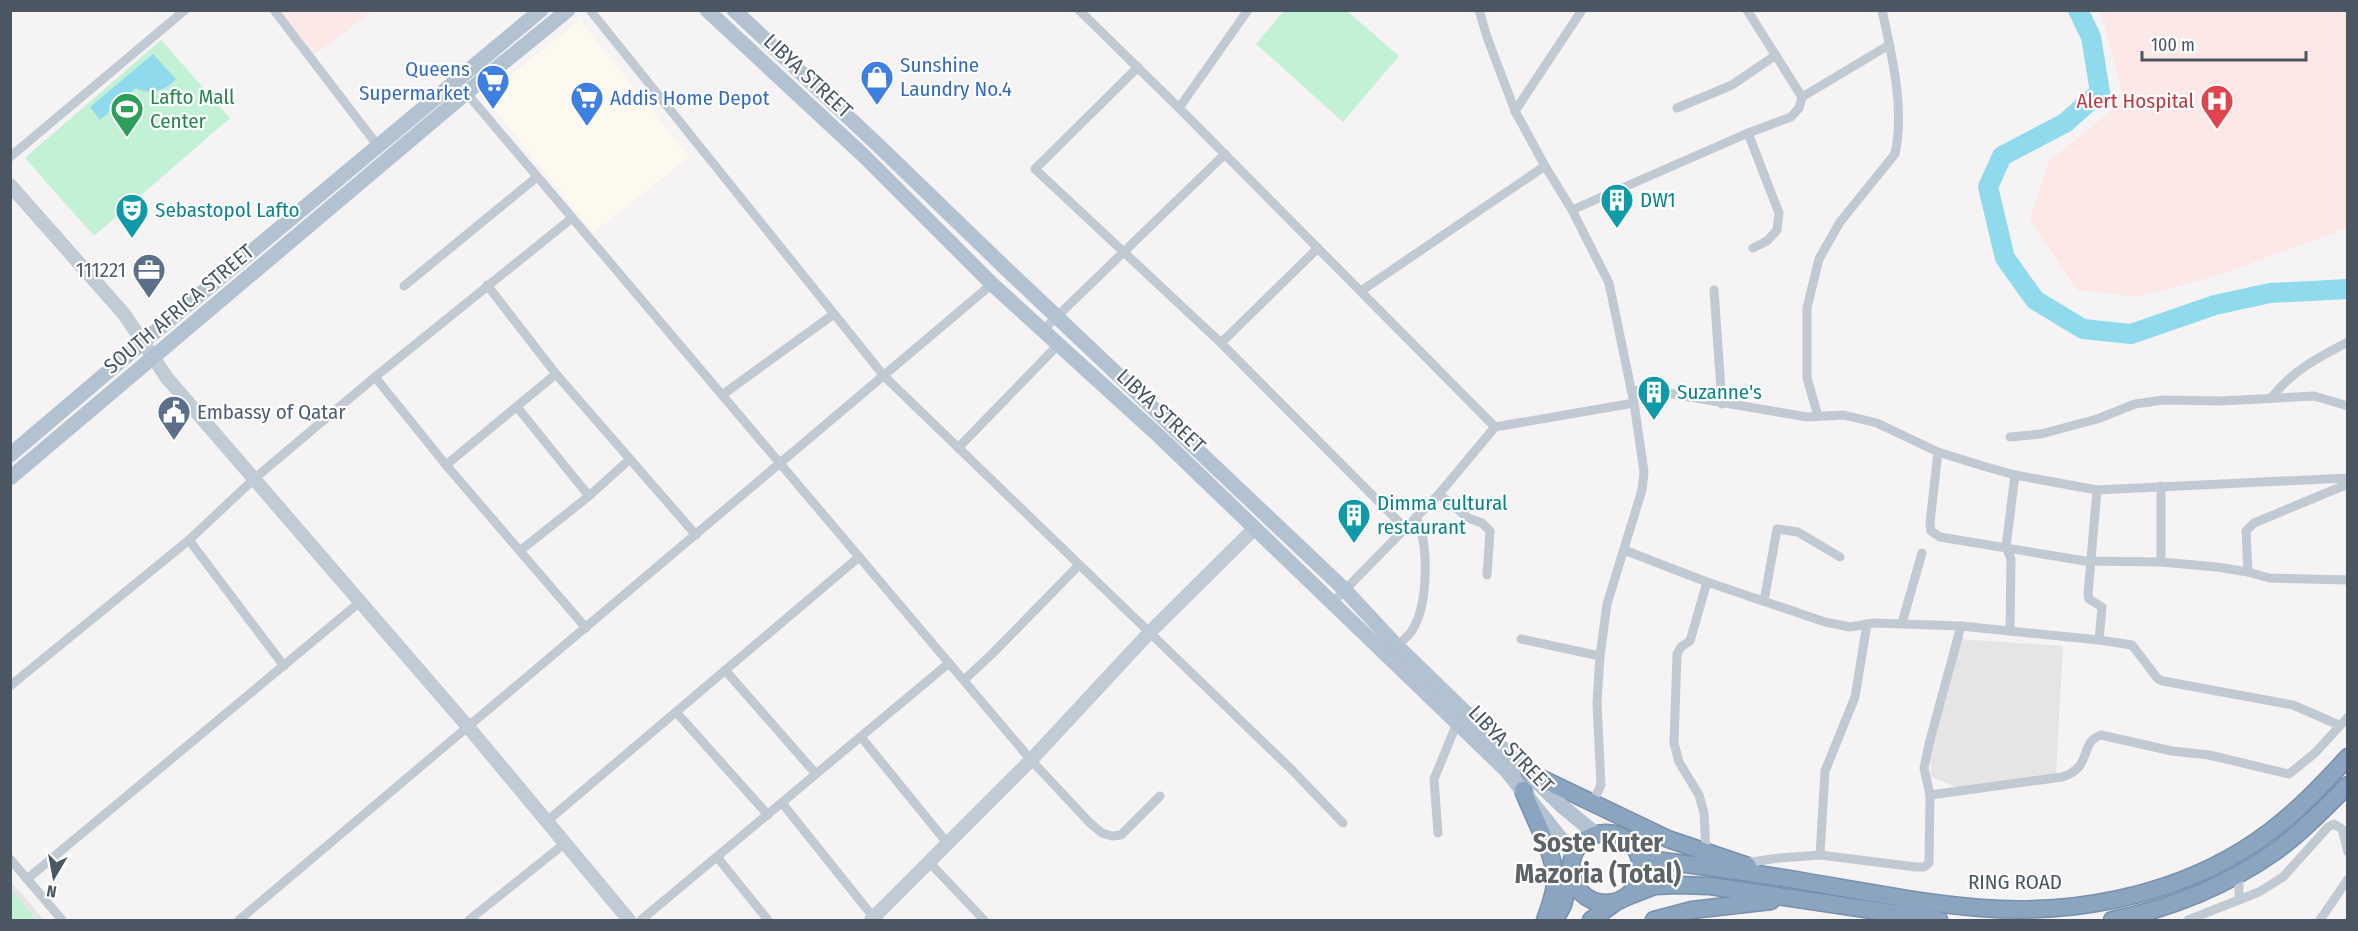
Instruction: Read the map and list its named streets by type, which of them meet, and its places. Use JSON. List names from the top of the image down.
{
  "streets": {
    "highway": ["RING ROAD"],
    "main road": ["LIBYA STREET", "SOUTH AFRICA STREET"]
  },
  "crossings": [
    ["LIBYA STREET", "RING ROAD"]
  ],
  "districts": ["Soste Kuter Mazoria (Total)"],
  "places": {
    "shop": ["Sunshine Laundry No.4"],
    "supermarket": ["Queens Supermarket", "Addis Home Depot"],
    "hospital": ["Alert Hospital"],
    "sports": ["Lafto Mall Center"],
    "building": ["DW1", "Suzanne's", "Dimma cultural restaurant"],
    "theatre": ["Sebastopol Lafto"],
    "office": ["111221"],
    "public building": ["Embassy of Qatar"]
  },
  "scale_bar": "100 m",
  "north": "bottom"
}
